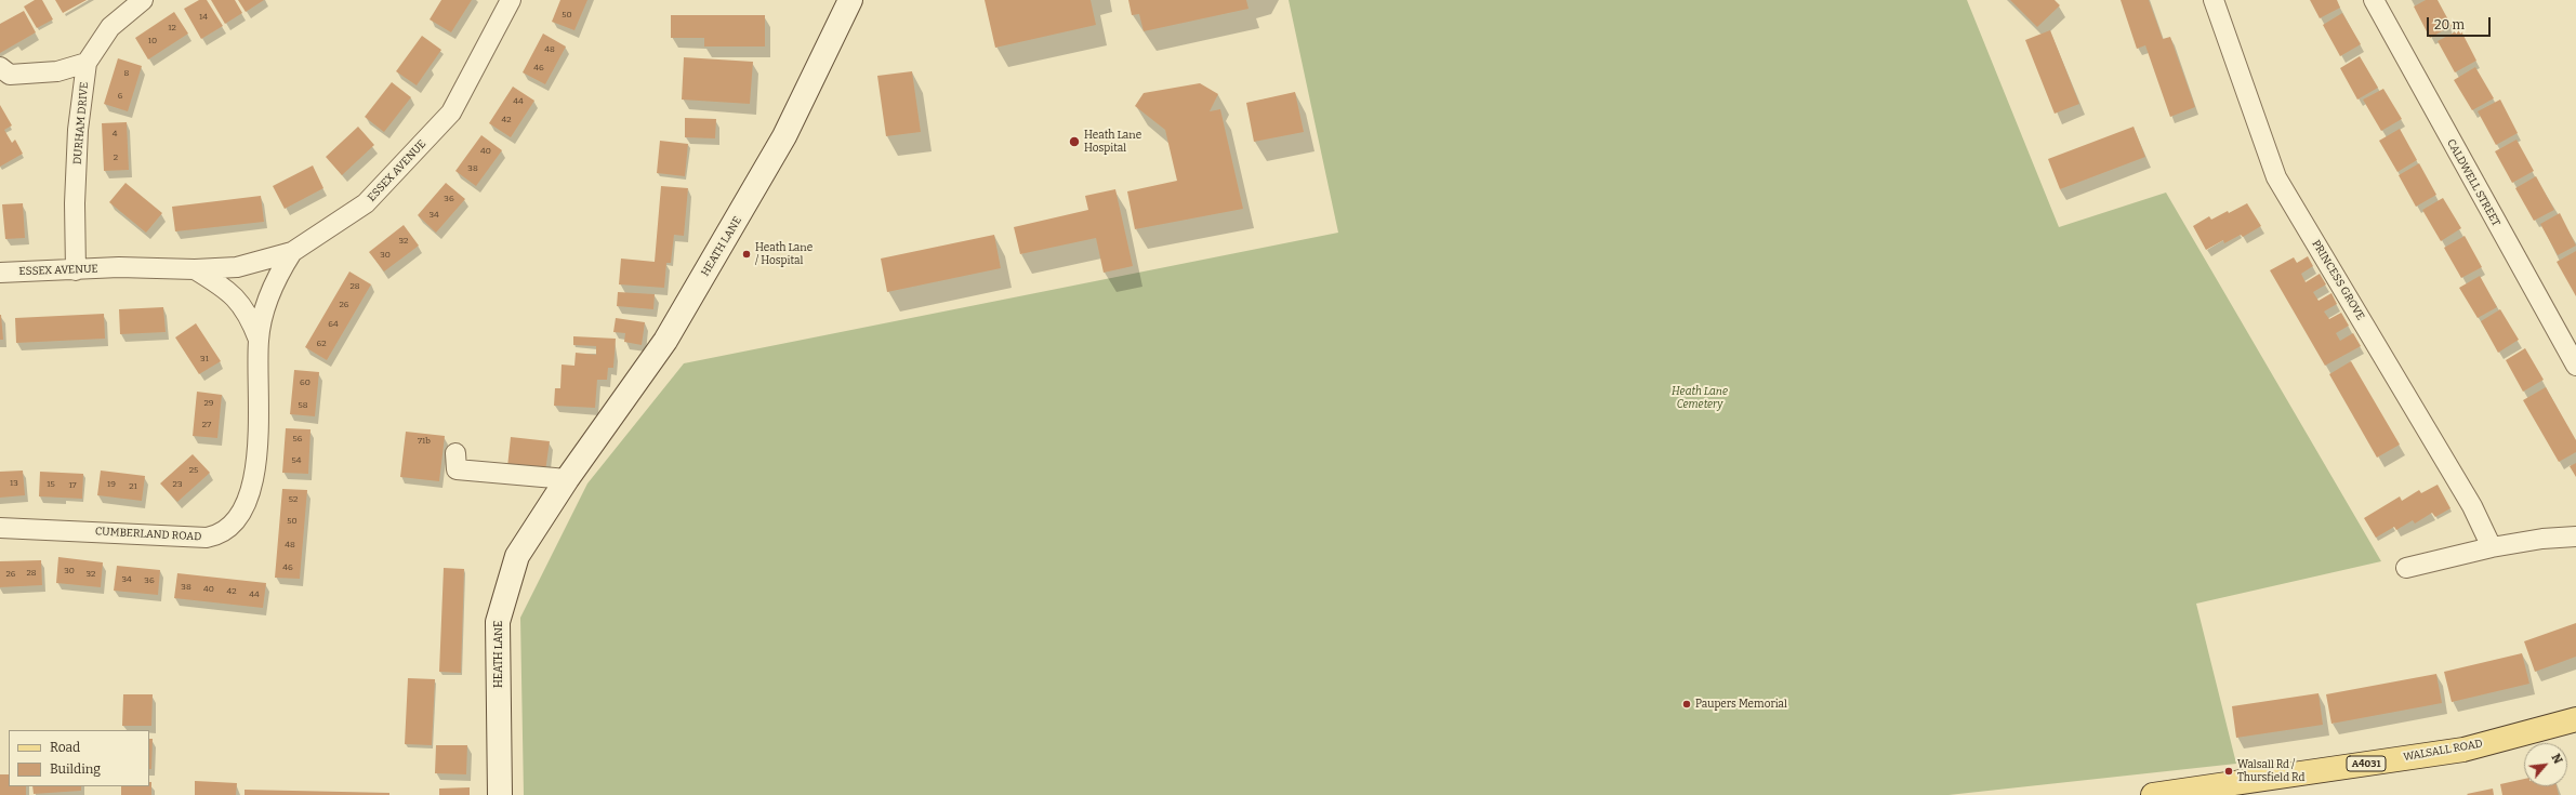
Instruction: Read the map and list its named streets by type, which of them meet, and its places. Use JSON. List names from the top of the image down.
{
  "streets": {
    "main road": ["WALSALL ROAD", "A4031"],
    "street": [
      "DURHAM DRIVE",
      "ESSEX AVENUE",
      "CALDWELL STREET",
      "HEATH LANE",
      "PRINCESS GROVE",
      "CUMBERLAND ROAD"
    ]
  },
  "crossings": [
    ["DURHAM DRIVE", "ESSEX AVENUE"],
    ["ESSEX AVENUE", "CUMBERLAND ROAD"]
  ],
  "parks": ["Heath Lane Cemetery"],
  "places": [
    "Heath Lane Hospital",
    "Heath Lane / Hospital",
    "Paupers Memorial",
    "Walsall Rd / Thursfield Rd"
  ],
  "house_numbers": [
    "50",
    "14",
    "12",
    "10",
    "48",
    "46",
    "8",
    "6",
    "44",
    "42",
    "4",
    "40",
    "2",
    "38",
    "36",
    "34",
    "32",
    "30",
    "28",
    "26",
    "64",
    "62",
    "31",
    "60",
    "29",
    "58",
    "27",
    "56",
    "71b",
    "54",
    "25",
    "13",
    "15",
    "19",
    "23",
    "17",
    "21",
    "52",
    "50",
    "48",
    "46",
    "30",
    "28",
    "26",
    "32",
    "34",
    "36",
    "38",
    "40",
    "42",
    "44"
  ],
  "legend": ["Road", "Building"],
  "scale_bar": "20 m",
  "north": "top right"
}
